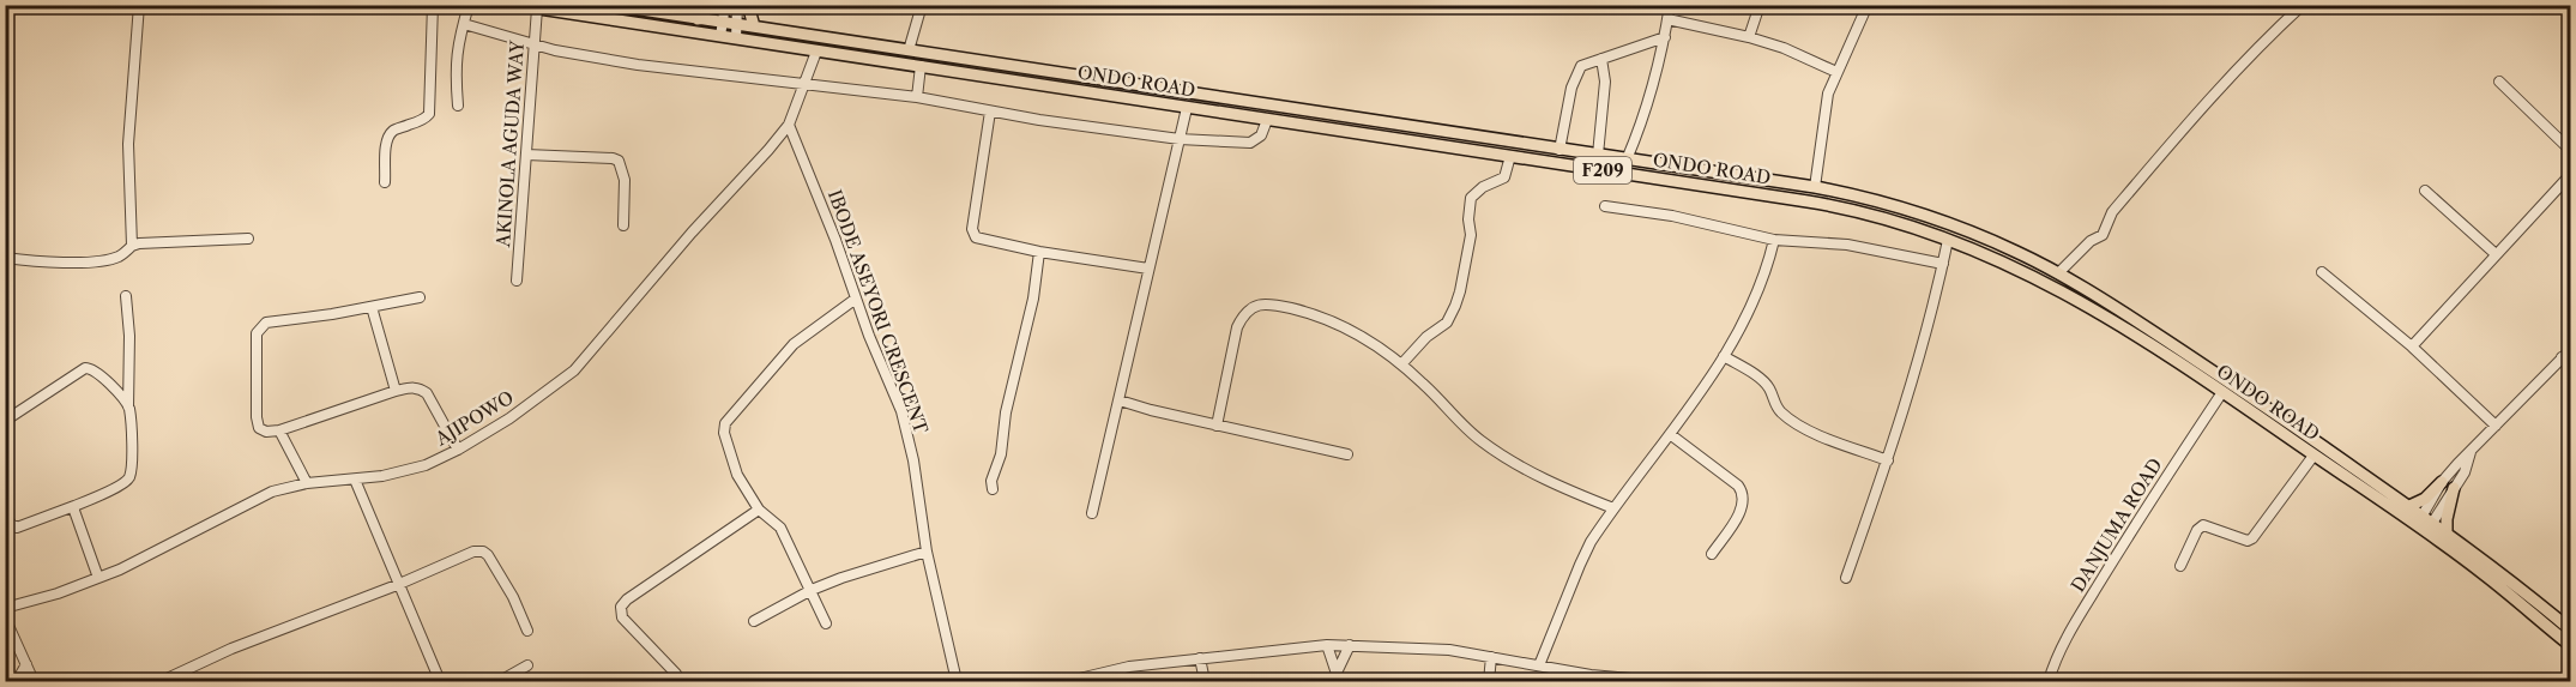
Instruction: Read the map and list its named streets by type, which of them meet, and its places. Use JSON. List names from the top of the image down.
{
  "streets": {
    "main road": ["ONDO ROAD", "F209"],
    "street": [
      "AKINOLA AGUDA WAY",
      "IBODE ASEYORI CRESCENT",
      "AJIPOWO",
      "DANJUMA ROAD"
    ]
  },
  "crossings": [
    ["ONDO ROAD", "AKINOLA AGUDA WAY"],
    ["ONDO ROAD", "AJIPOWO"],
    ["ONDO ROAD", "DANJUMA ROAD"],
    ["IBODE ASEYORI CRESCENT", "AJIPOWO"]
  ]
}
